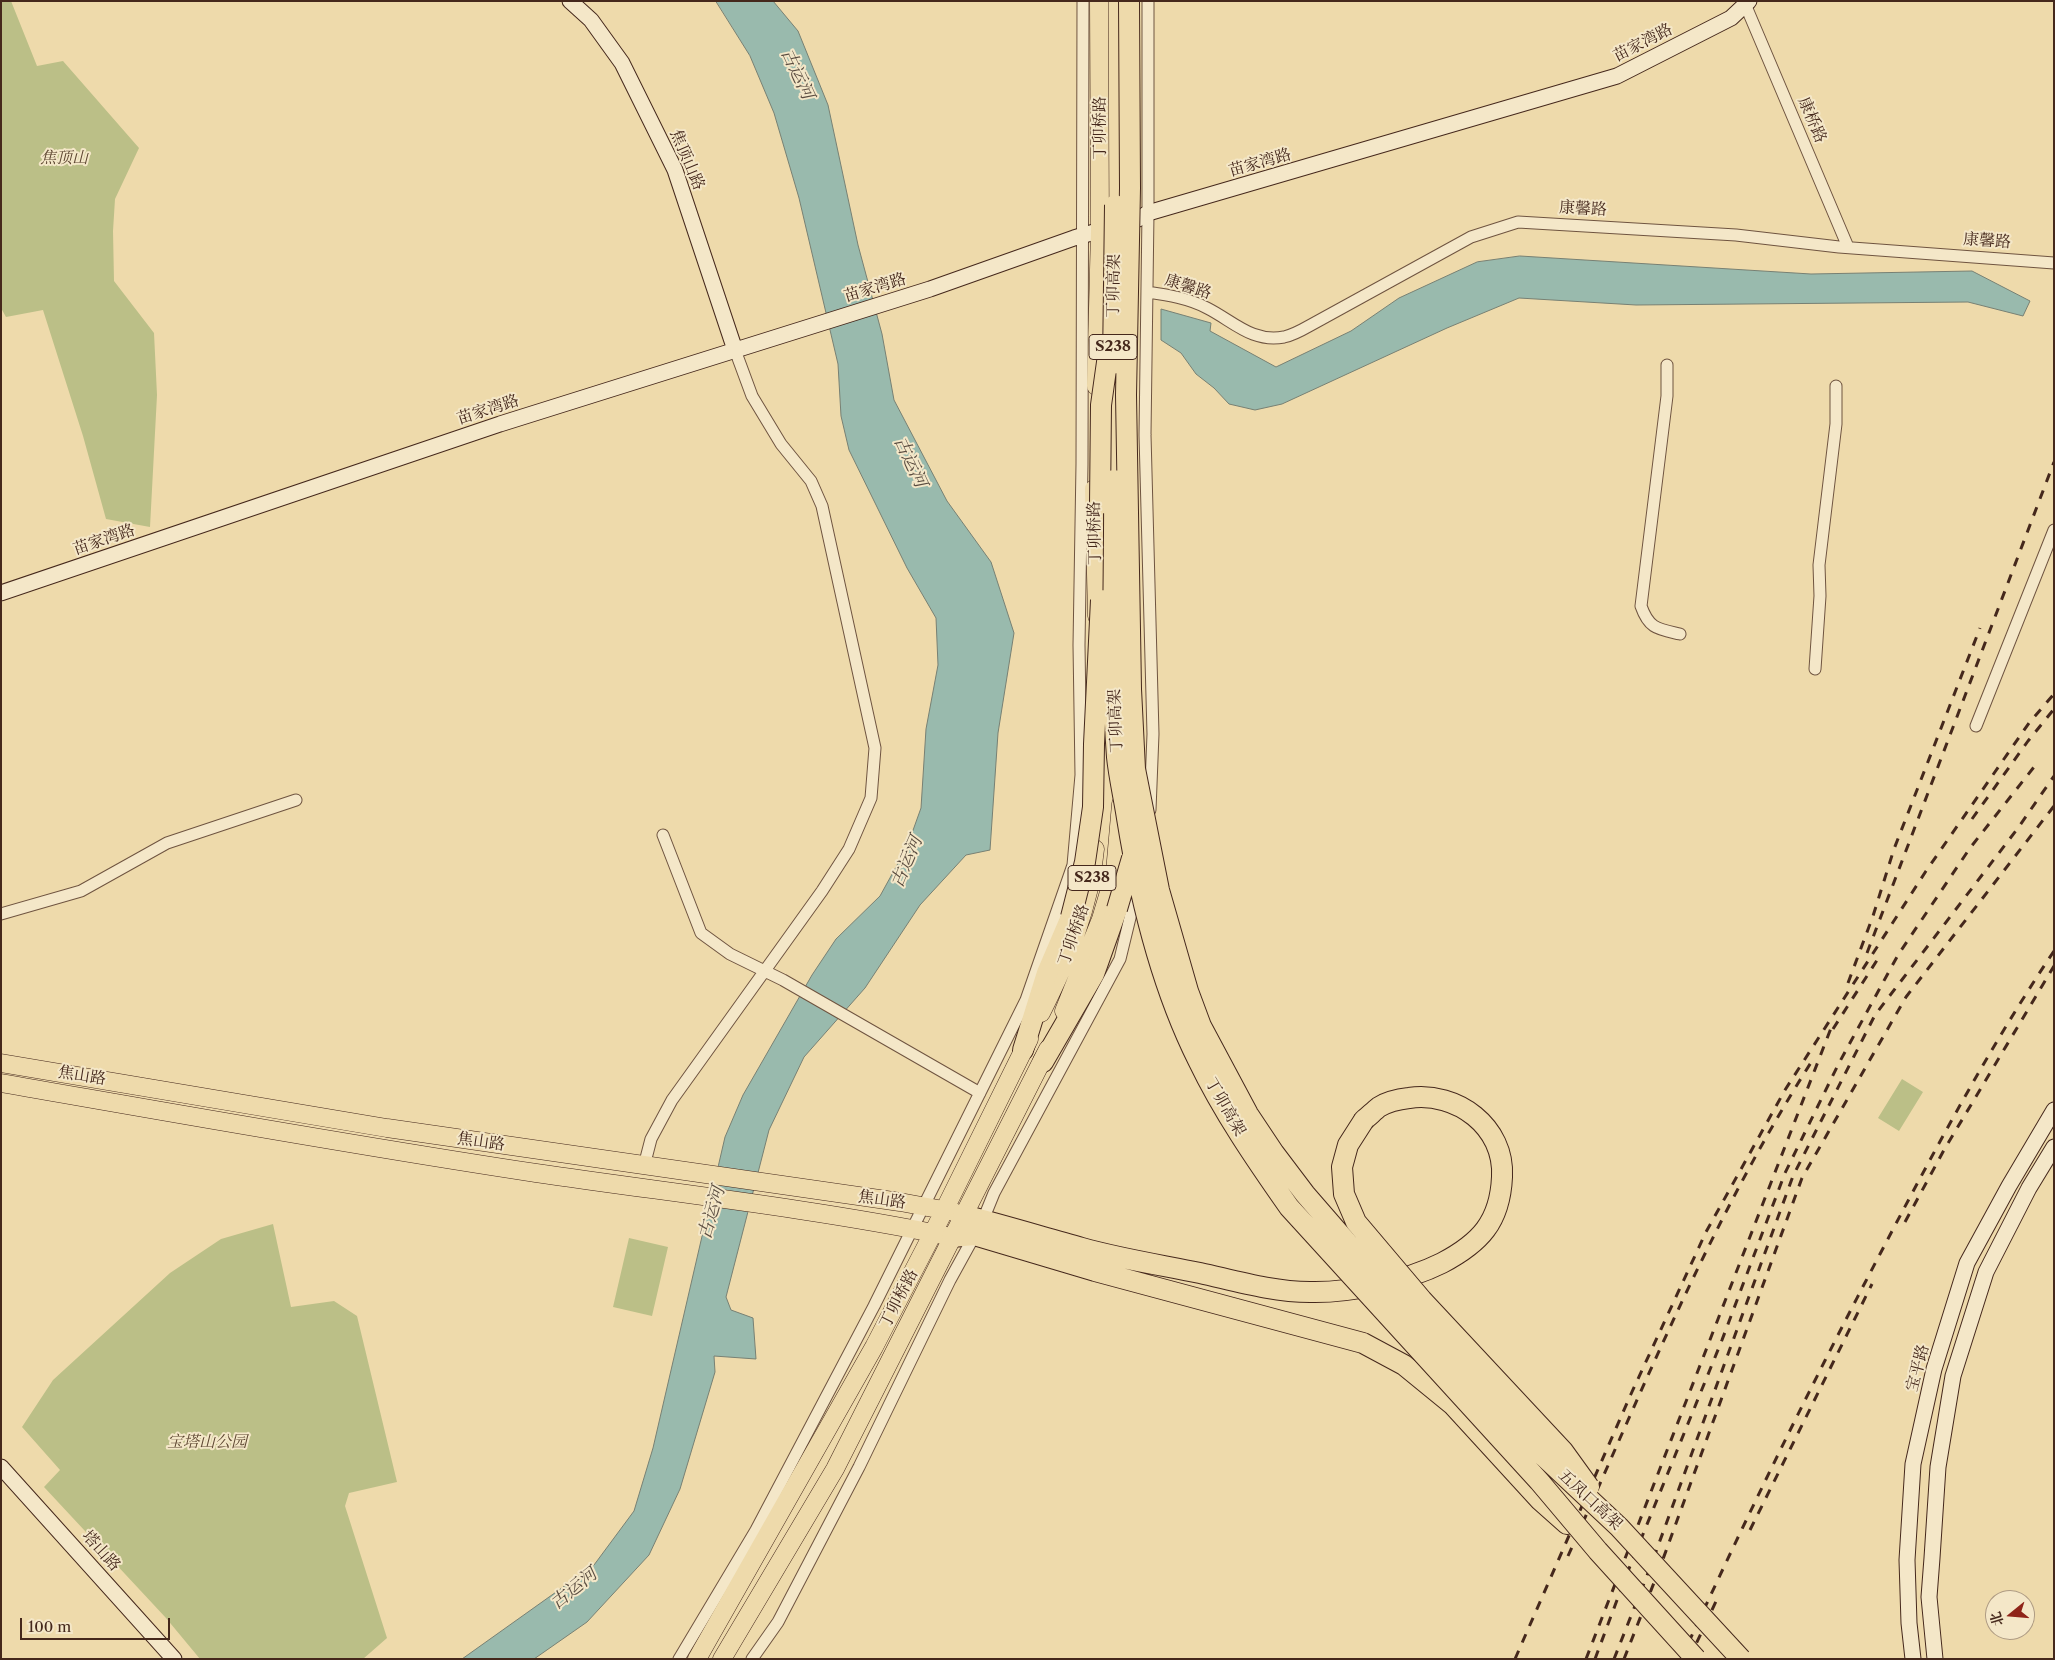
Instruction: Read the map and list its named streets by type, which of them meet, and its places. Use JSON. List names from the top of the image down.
{
  "streets": {
    "highway": ["丁卯高架", "S238", "五凤口高架"],
    "main road": ["丁卯桥路", "焦山路"],
    "street": [
      "苗家湾路",
      "康桥路",
      "焦顶山路",
      "康馨路",
      "宝平路",
      "塔山路"
    ]
  },
  "crossings": [
    ["苗家湾路", "康桥路"],
    ["苗家湾路", "丁卯桥路"],
    ["苗家湾路", "焦顶山路"],
    ["康桥路", "康馨路"],
    ["丁卯桥路", "焦山路"],
    ["丁卯高架", "五凤口高架"]
  ],
  "water": ["古运河"],
  "parks": ["焦顶山", "宝塔山公园"],
  "scale_bar": "100 m",
  "north": "left"
}
